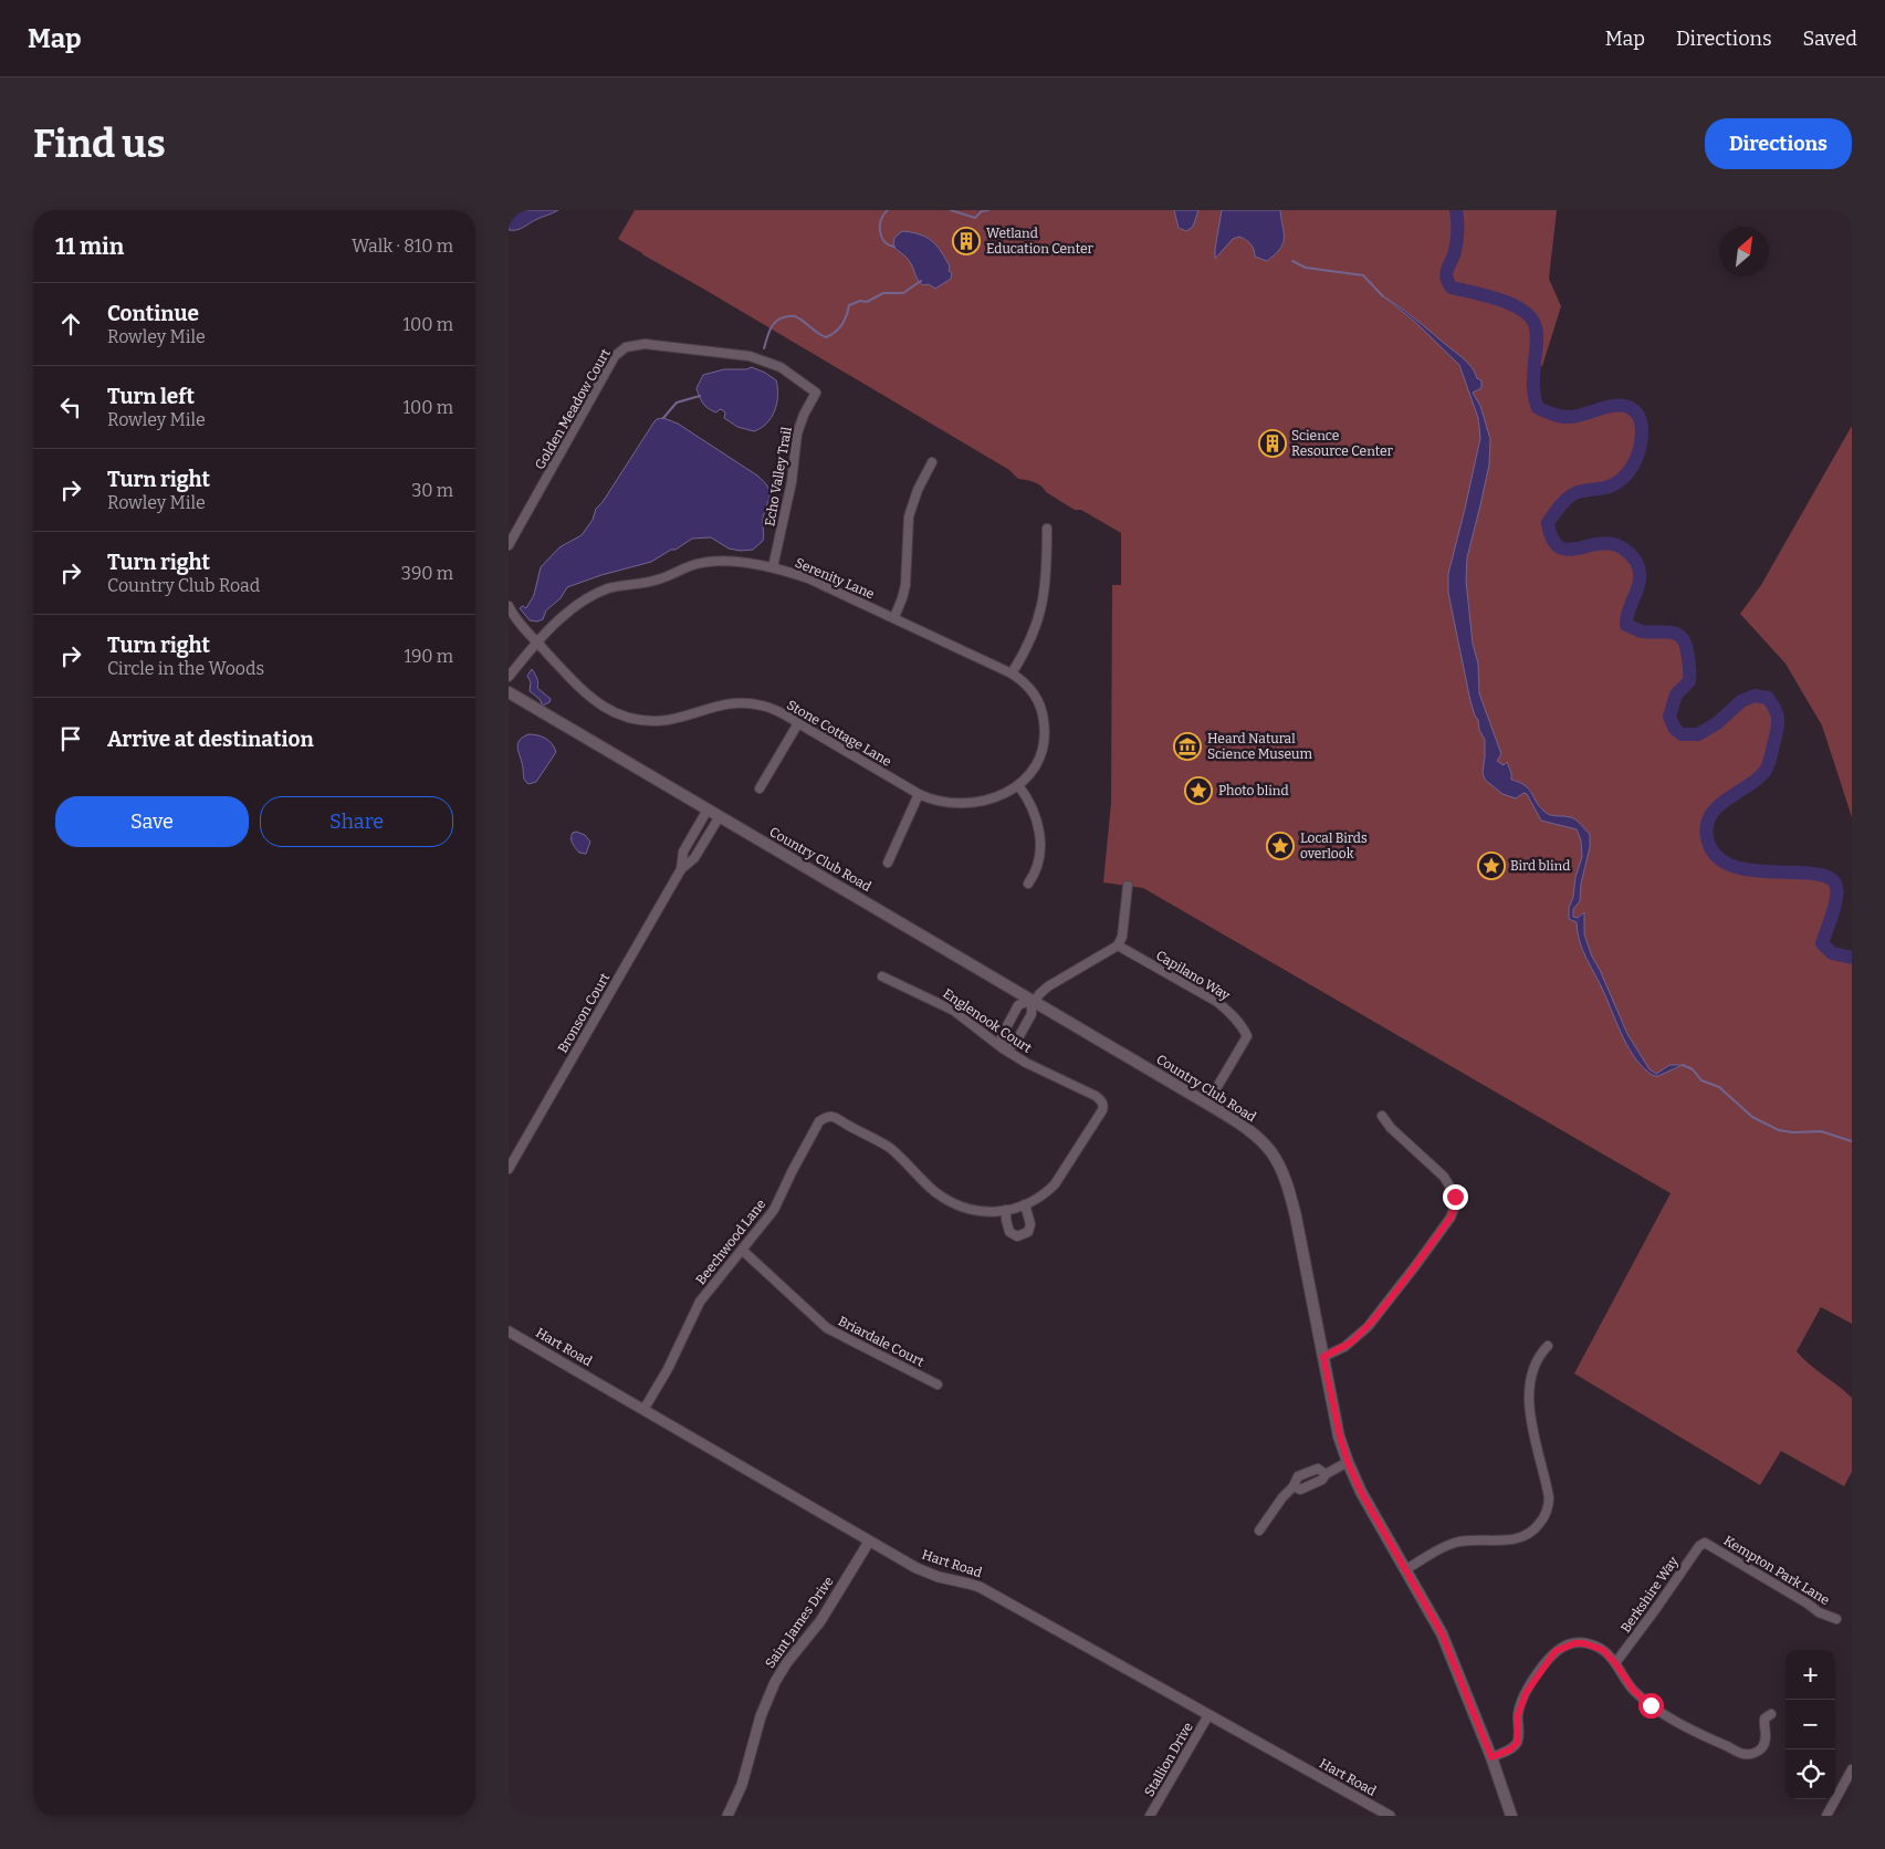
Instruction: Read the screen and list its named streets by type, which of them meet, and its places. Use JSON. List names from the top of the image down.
{
  "streets": {
    "main road": ["Country Club Road"],
    "street": [
      "Golden Meadow Court",
      "Echo Valley Trail",
      "Serenity Lane",
      "Stone Cottage Lane",
      "Capilano Way",
      "Bronson Court",
      "Englenook Court",
      "Beechwood Lane",
      "Briardale Court",
      "Hart Road",
      "Kempton Park Lane",
      "Berkshire Way",
      "Saint James Drive",
      "Stallion Drive"
    ]
  },
  "crossings": [
    ["Golden Meadow Court", "Echo Valley Trail"],
    ["Echo Valley Trail", "Serenity Lane"],
    ["Serenity Lane", "Stone Cottage Lane"],
    ["Country Club Road", "Capilano Way"],
    ["Country Club Road", "Bronson Court"],
    ["Englenook Court", "Beechwood Lane"],
    ["Beechwood Lane", "Briardale Court"],
    ["Beechwood Lane", "Hart Road"],
    ["Hart Road", "Saint James Drive"],
    ["Hart Road", "Stallion Drive"],
    ["Kempton Park Lane", "Berkshire Way"]
  ],
  "places": {
    "building": ["Wetland Education Center", "Science Resource Center"],
    "museum": ["Heard Natural Science Museum"],
    "place": ["Photo blind", "Local Birds overlook", "Bird blind"]
  },
  "north": "top right",
  "page": {
    "header": "Map",
    "nav": ["Map", "Directions", "Saved"],
    "buttons": [
      "Directions",
      ["Save", "Share"]
    ],
    "title": "Find us",
    "heading": ["11 min", "Walk · 810 m"],
    "list": [
      ["Continue", "Rowley Mile", "100 m"],
      ["Turn left", "Rowley Mile", "100 m"],
      ["Turn right", "Rowley Mile", "30 m"],
      ["Turn right", "Country Club Road", "390 m"],
      ["Turn right", "Circle in the Woods", "190 m"],
      "Arrive at destination"
    ],
    "map_buttons": ["+", "−"]
  }
}
